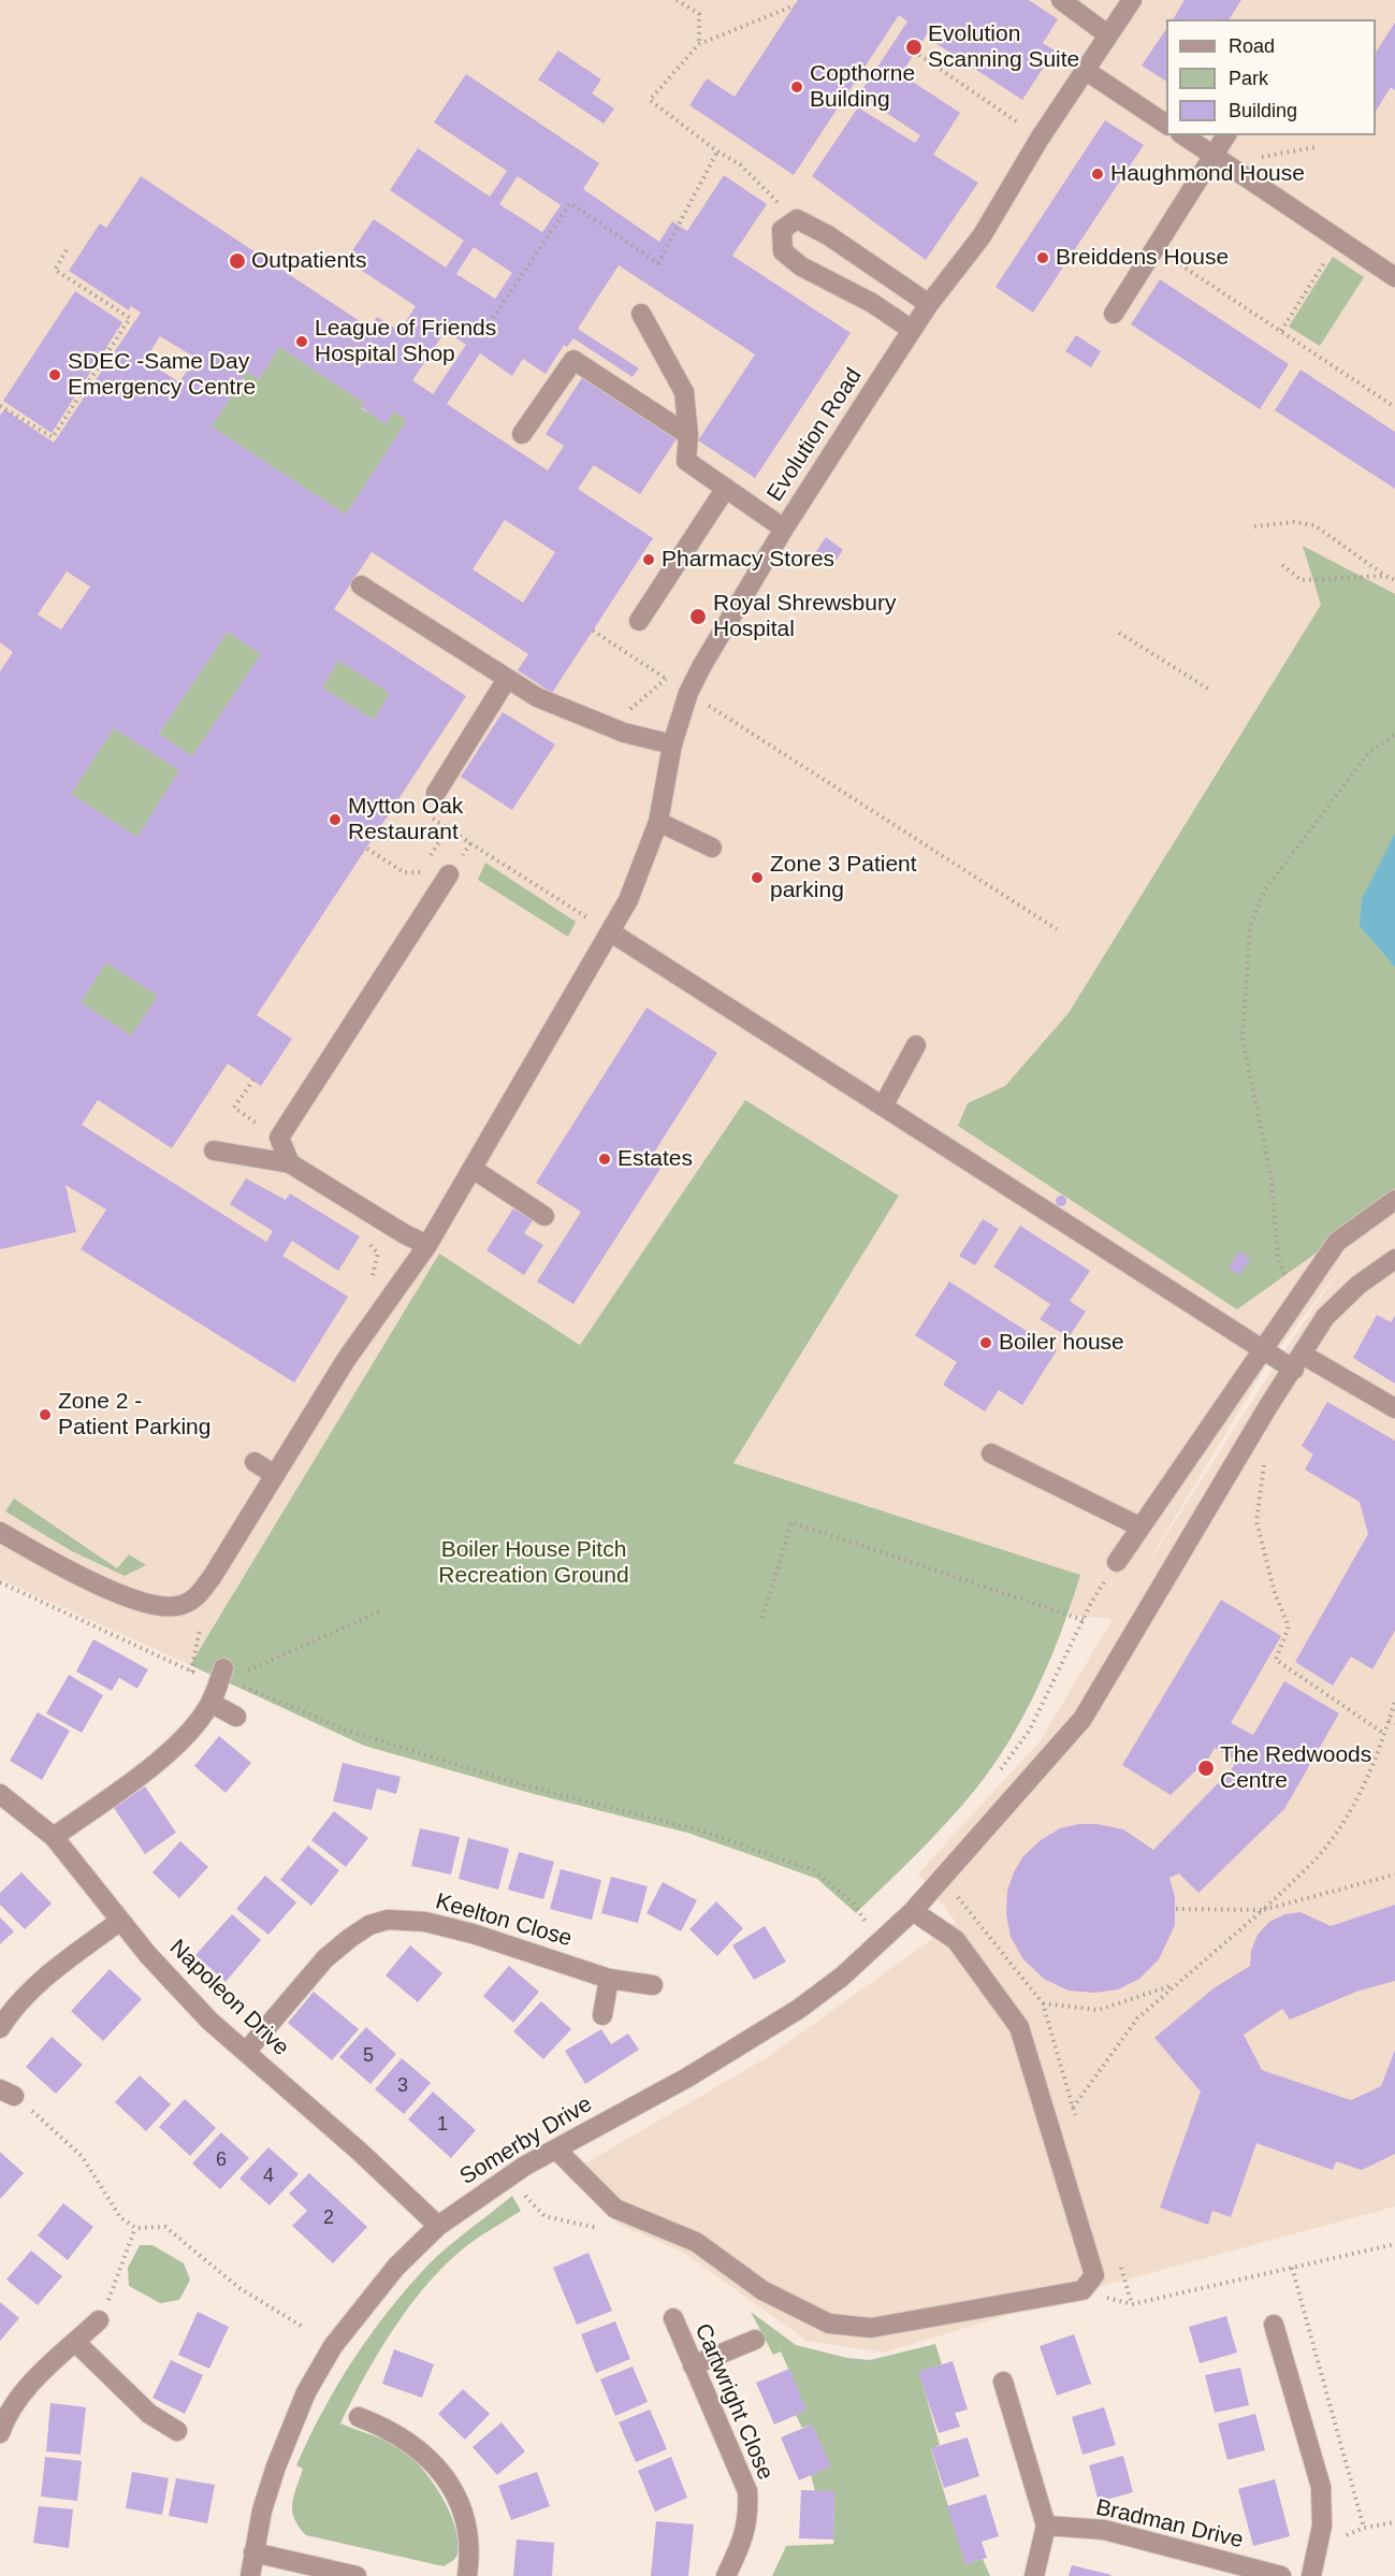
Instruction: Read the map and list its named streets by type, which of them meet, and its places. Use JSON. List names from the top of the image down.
{
  "streets": {
    "street": [
      "Evolution Road",
      "Keelton Close",
      "Napoleon Drive",
      "Somerby Drive",
      "Cartwright Close",
      "Bradman Drive"
    ]
  },
  "crossings": [
    ["Keelton Close", "Napoleon Drive"],
    ["Napoleon Drive", "Somerby Drive"]
  ],
  "parks": ["Boiler House Pitch Recreation Ground"],
  "places": [
    "Evolution Scanning Suite",
    "Copthorne Building",
    "Haughmond House",
    "Breiddens House",
    "Outpatients",
    "League of Friends Hospital Shop",
    "SDEC -Same Day Emergency Centre",
    "Pharmacy Stores",
    "Royal Shrewsbury Hospital",
    "Mytton Oak Restaurant",
    "Zone 3 Patient parking",
    "Estates",
    "Boiler house",
    "Zone 2 - Patient Parking",
    "The Redwoods Centre"
  ],
  "house_numbers": [
    "5",
    "3",
    "1",
    "6",
    "4",
    "2"
  ],
  "legend": ["Road", "Park", "Building"]
}
